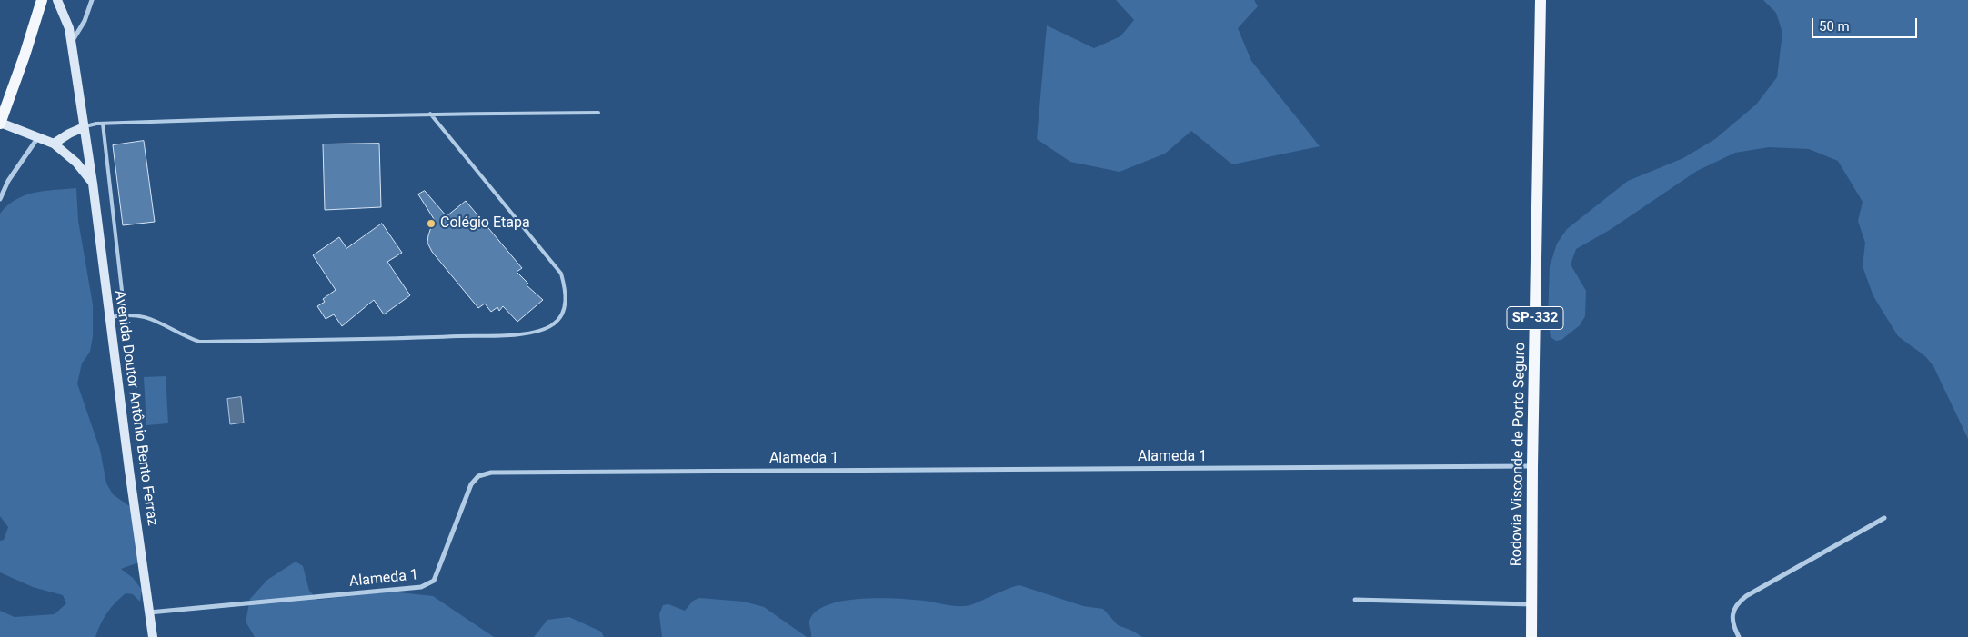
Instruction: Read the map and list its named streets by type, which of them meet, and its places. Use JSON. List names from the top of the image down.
{
  "streets": {
    "main road": ["SP-332", "Avenida Doutor Antônio Bento Ferraz", "Rodovia Visconde de Porto Seguro"],
    "street": ["Alameda 1"]
  },
  "crossings": [
    ["Avenida Doutor Antônio Bento Ferraz", "Alameda 1"],
    ["Rodovia Visconde de Porto Seguro", "Alameda 1"]
  ],
  "places": ["Colégio Etapa"],
  "scale_bar": "50 m"
}
